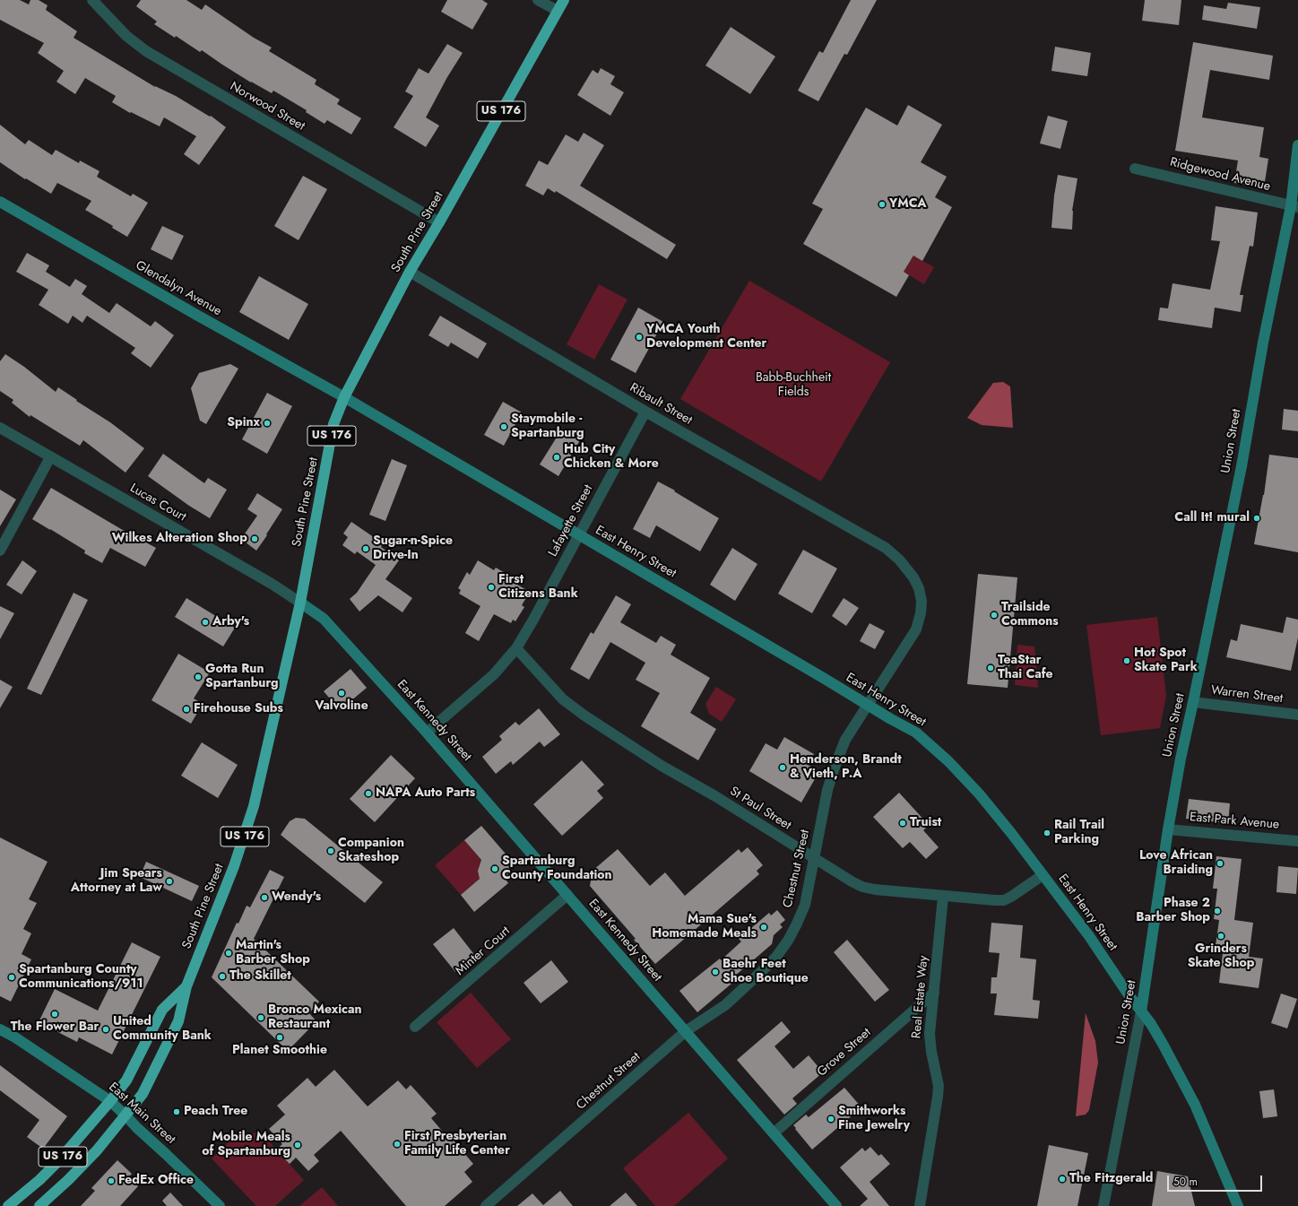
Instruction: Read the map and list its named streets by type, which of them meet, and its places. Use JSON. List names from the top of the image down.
{
  "streets": {
    "highway": ["US 176", "South Pine Street"],
    "main road": [
      "Glendalyn Avenue",
      "Union Street",
      "East Henry Street",
      "East Kennedy Street",
      "East Main Street"
    ],
    "street": [
      "Norwood Street",
      "Ridgewood Avenue",
      "Ribault Street",
      "Lucas Court",
      "Lafayette Street",
      "Warren Street",
      "St Paul Street",
      "East Park Avenue",
      "Chestnut Street",
      "Minter Court",
      "Real Estate Way",
      "Grove Street"
    ]
  },
  "crossings": [
    ["Norwood Street", "South Pine Street"],
    ["US 176", "South Pine Street"],
    ["US 176", "East Main Street"],
    ["Ridgewood Avenue", "Union Street"],
    ["South Pine Street", "Glendalyn Avenue"],
    ["South Pine Street", "Ribault Street"],
    ["South Pine Street", "Lucas Court"],
    ["South Pine Street", "East Henry Street"],
    ["South Pine Street", "East Kennedy Street"],
    ["South Pine Street", "East Main Street"],
    ["Glendalyn Avenue", "East Henry Street"],
    ["Ribault Street", "Lafayette Street"],
    ["Ribault Street", "Chestnut Street"],
    ["Union Street", "East Henry Street"],
    ["Union Street", "Warren Street"],
    ["Union Street", "East Park Avenue"],
    ["Lucas Court", "East Kennedy Street"],
    ["Lafayette Street", "East Henry Street"],
    ["Lafayette Street", "East Kennedy Street"],
    ["Lafayette Street", "St Paul Street"],
    ["East Henry Street", "St Paul Street"],
    ["East Henry Street", "Chestnut Street"],
    ["East Kennedy Street", "Chestnut Street"],
    ["East Kennedy Street", "Minter Court"],
    ["East Kennedy Street", "Grove Street"],
    ["St Paul Street", "Chestnut Street"],
    ["St Paul Street", "Real Estate Way"],
    ["Real Estate Way", "Grove Street"]
  ],
  "parks": ["Babb-Buchheit Fields"],
  "places": [
    "YMCA",
    "YMCA Youth Development Center",
    "Spinx",
    "Staymobile - Spartanburg",
    "Hub City Chicken & More",
    "Call It! mural",
    "Wilkes Alteration Shop",
    "Sugar-n-Spice Drive-In",
    "First Citizens Bank",
    "Trailside Commons",
    "Arby's",
    "Hot Spot Skate Park",
    "TeaStar Thai Cafe",
    "Gotta Run Spartanburg",
    "Valvoline",
    "Firehouse Subs",
    "Henderson, Brandt & Vieth, P.A",
    "NAPA Auto Parts",
    "Truist",
    "Rail Trail Parking",
    "Companion Skateshop",
    "Love African Braiding",
    "Spartanburg County Foundation",
    "Jim Spears Attorney at Law",
    "Wendy's",
    "Phase 2 Barber Shop",
    "Mama Sue's Homemade Meals",
    "Grinders Skate Shop",
    "Martin's Barber Shop",
    "Baehr Feet Shoe Boutique",
    "The Skillet",
    "Spartanburg County Communications/911",
    "The Flower Bar",
    "Bronco Mexican Restaurant",
    "United Community Bank",
    "Planet Smoothie",
    "Peach Tree",
    "Smithworks Fine Jewelry",
    "First Presbyterian Family Life Center",
    "Mobile Meals of Spartanburg",
    "The Fitzgerald",
    "FedEx Office"
  ],
  "scale_bar": "50 m"
}
